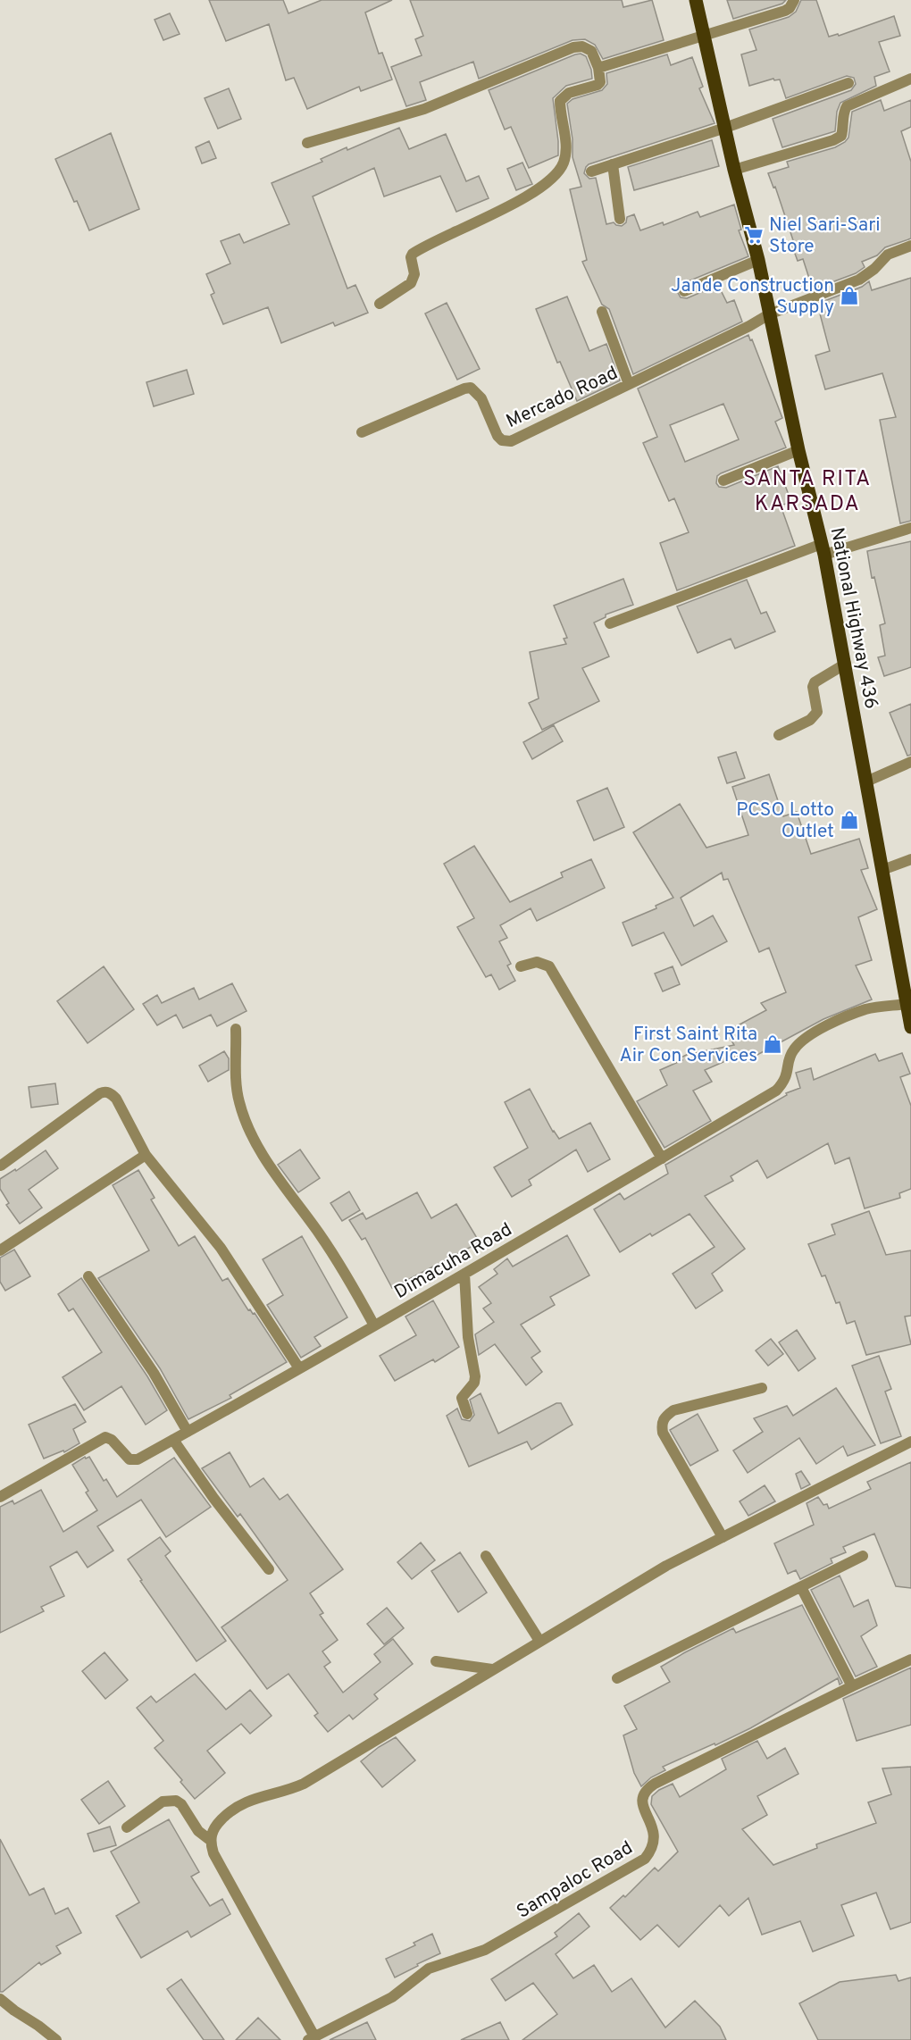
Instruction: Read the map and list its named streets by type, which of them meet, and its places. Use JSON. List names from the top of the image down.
{
  "streets": {
    "main road": ["National Highway 436"],
    "street": ["Mercado Road", "Dimacuha Road", "Sampaloc Road"]
  },
  "crossings": [
    ["Mercado Road", "National Highway 436"],
    ["National Highway 436", "Dimacuha Road"]
  ],
  "districts": ["SANTA RITA KARSADA"],
  "places": {
    "supermarket": ["Niel Sari-Sari Store"],
    "shop": ["Jande Construction Supply", "PCSO Lotto Outlet", "First Saint Rita Air Con Services"]
  }
}
